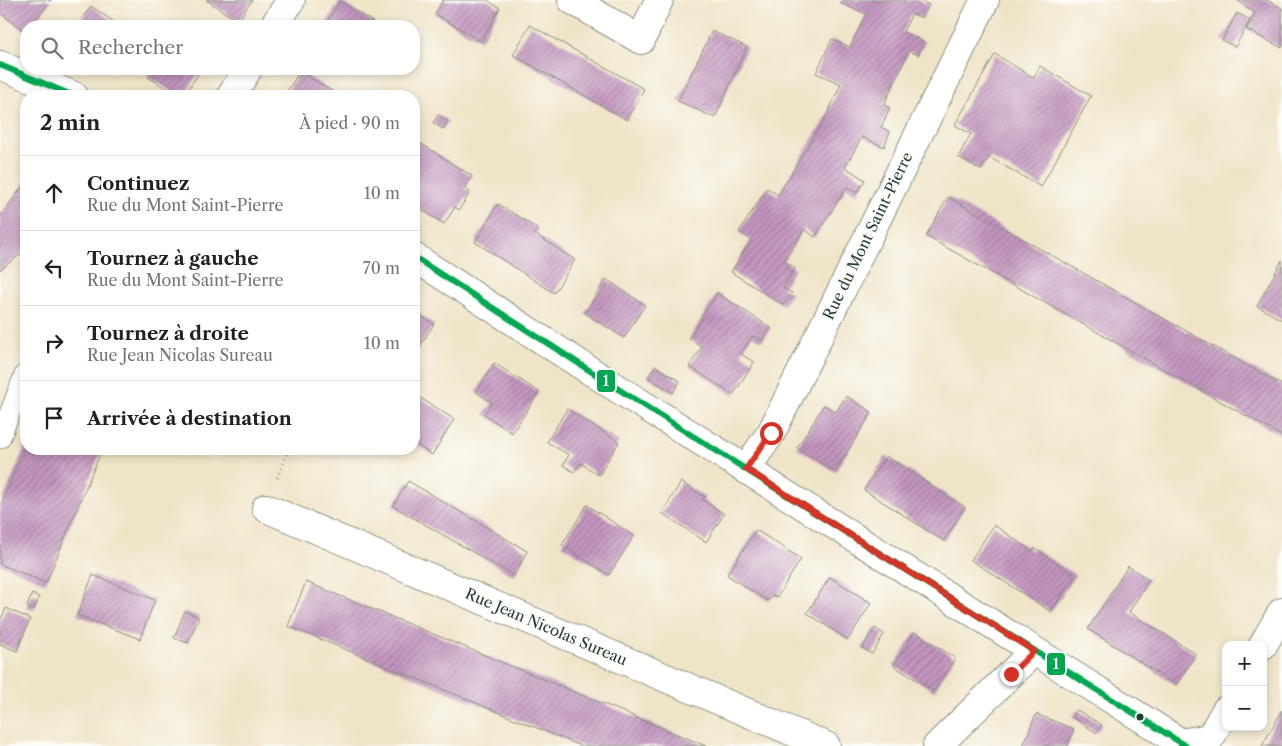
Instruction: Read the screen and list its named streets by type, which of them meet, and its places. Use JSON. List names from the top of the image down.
{
  "streets": {
    "street": ["Rue du Mont Saint-Pierre", "Rue Jean Nicolas Sureau"]
  },
  "lines": ["transit line 1"],
  "page": {
    "search": "Rechercher",
    "heading": ["2 min", "À pied · 90 m"],
    "list": [
      ["Continuez", "Rue du Mont Saint-Pierre", "10 m"],
      ["Tournez à gauche", "Rue du Mont Saint-Pierre", "70 m"],
      ["Tournez à droite", "Rue Jean Nicolas Sureau", "10 m"],
      "Arrivée à destination"
    ],
    "map_buttons": ["+", "−"]
  }
}
